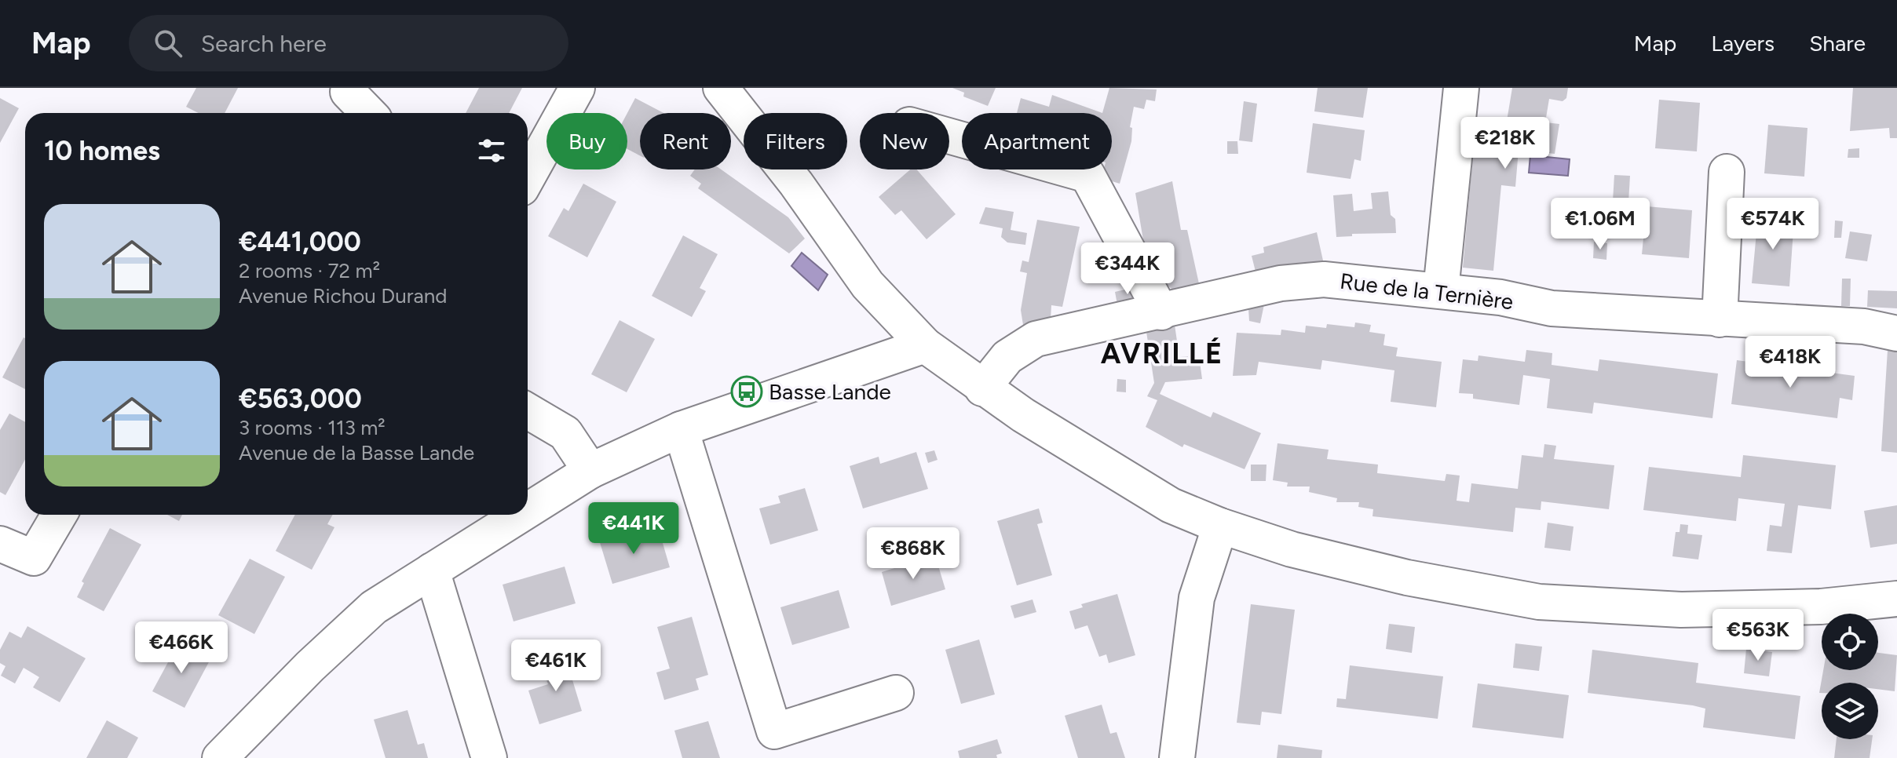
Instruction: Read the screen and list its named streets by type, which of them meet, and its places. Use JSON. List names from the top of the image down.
{
  "streets": {
    "street": ["Rue de la Ternière"]
  },
  "districts": ["AVRILLÉ"],
  "places": {
    "bus stop": ["Basse Lande"]
  },
  "page": {
    "header": "Map",
    "search": "Search here",
    "nav": ["Map", "Layers", "Share"],
    "chip": [
      "Buy",
      "Rent",
      "Filters",
      "New",
      "Apartment"
    ],
    "heading": "10 homes",
    "price": [
      "€218K",
      "€1.06M",
      "€574K",
      "€344K",
      "€418K",
      "€441K",
      "€868K",
      "€563K",
      "€466K",
      "€461K"
    ],
    "list": [
      {
        "name": "€441,000",
        "note": "2 rooms · 72 m² · Avenue Richou Durand"
      },
      {
        "name": "€563,000",
        "note": "3 rooms · 113 m² · Avenue de la Basse Lande"
      }
    ]
  }
}
